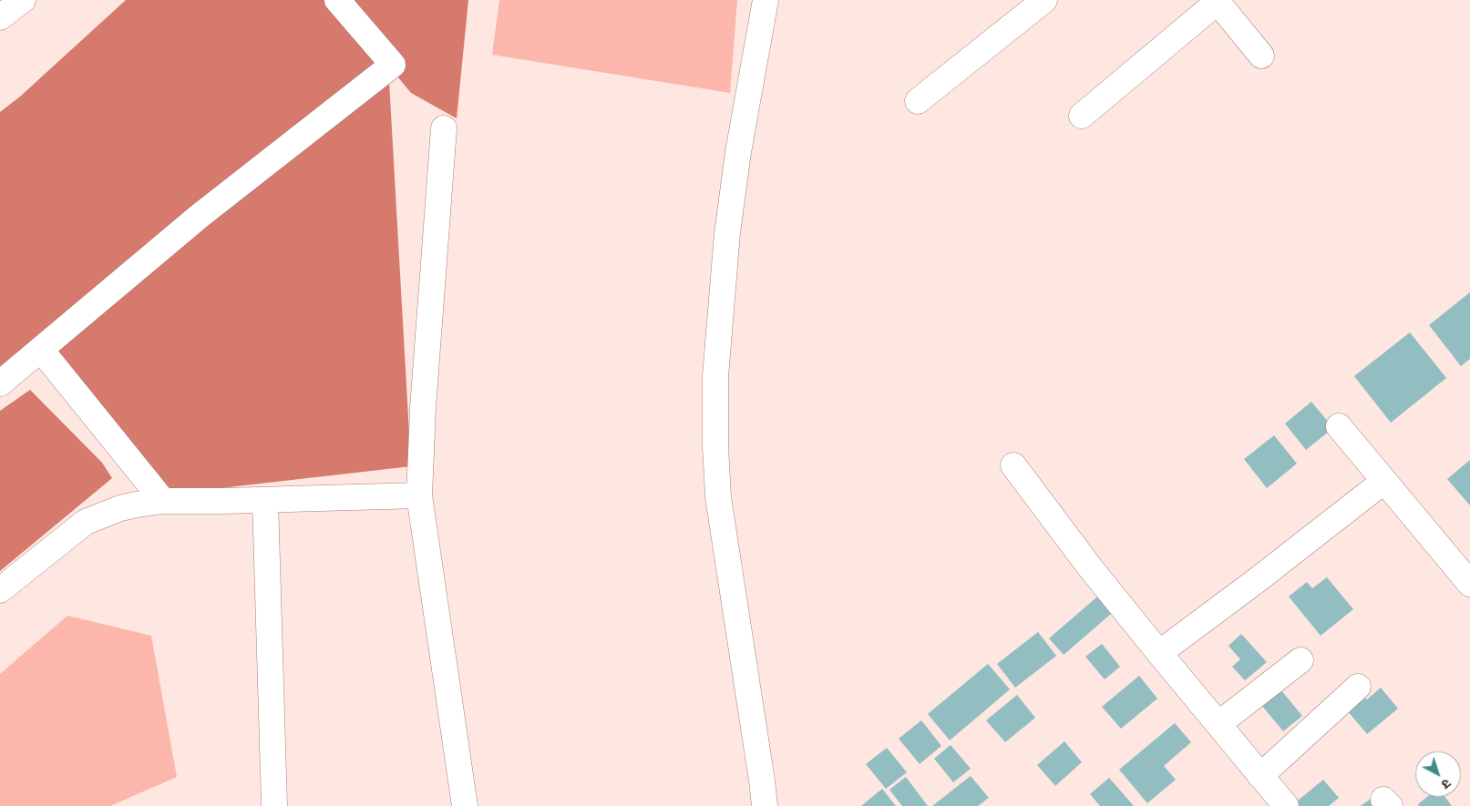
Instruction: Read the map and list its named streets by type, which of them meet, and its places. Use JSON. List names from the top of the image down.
{
  "north": "bottom right"
}
